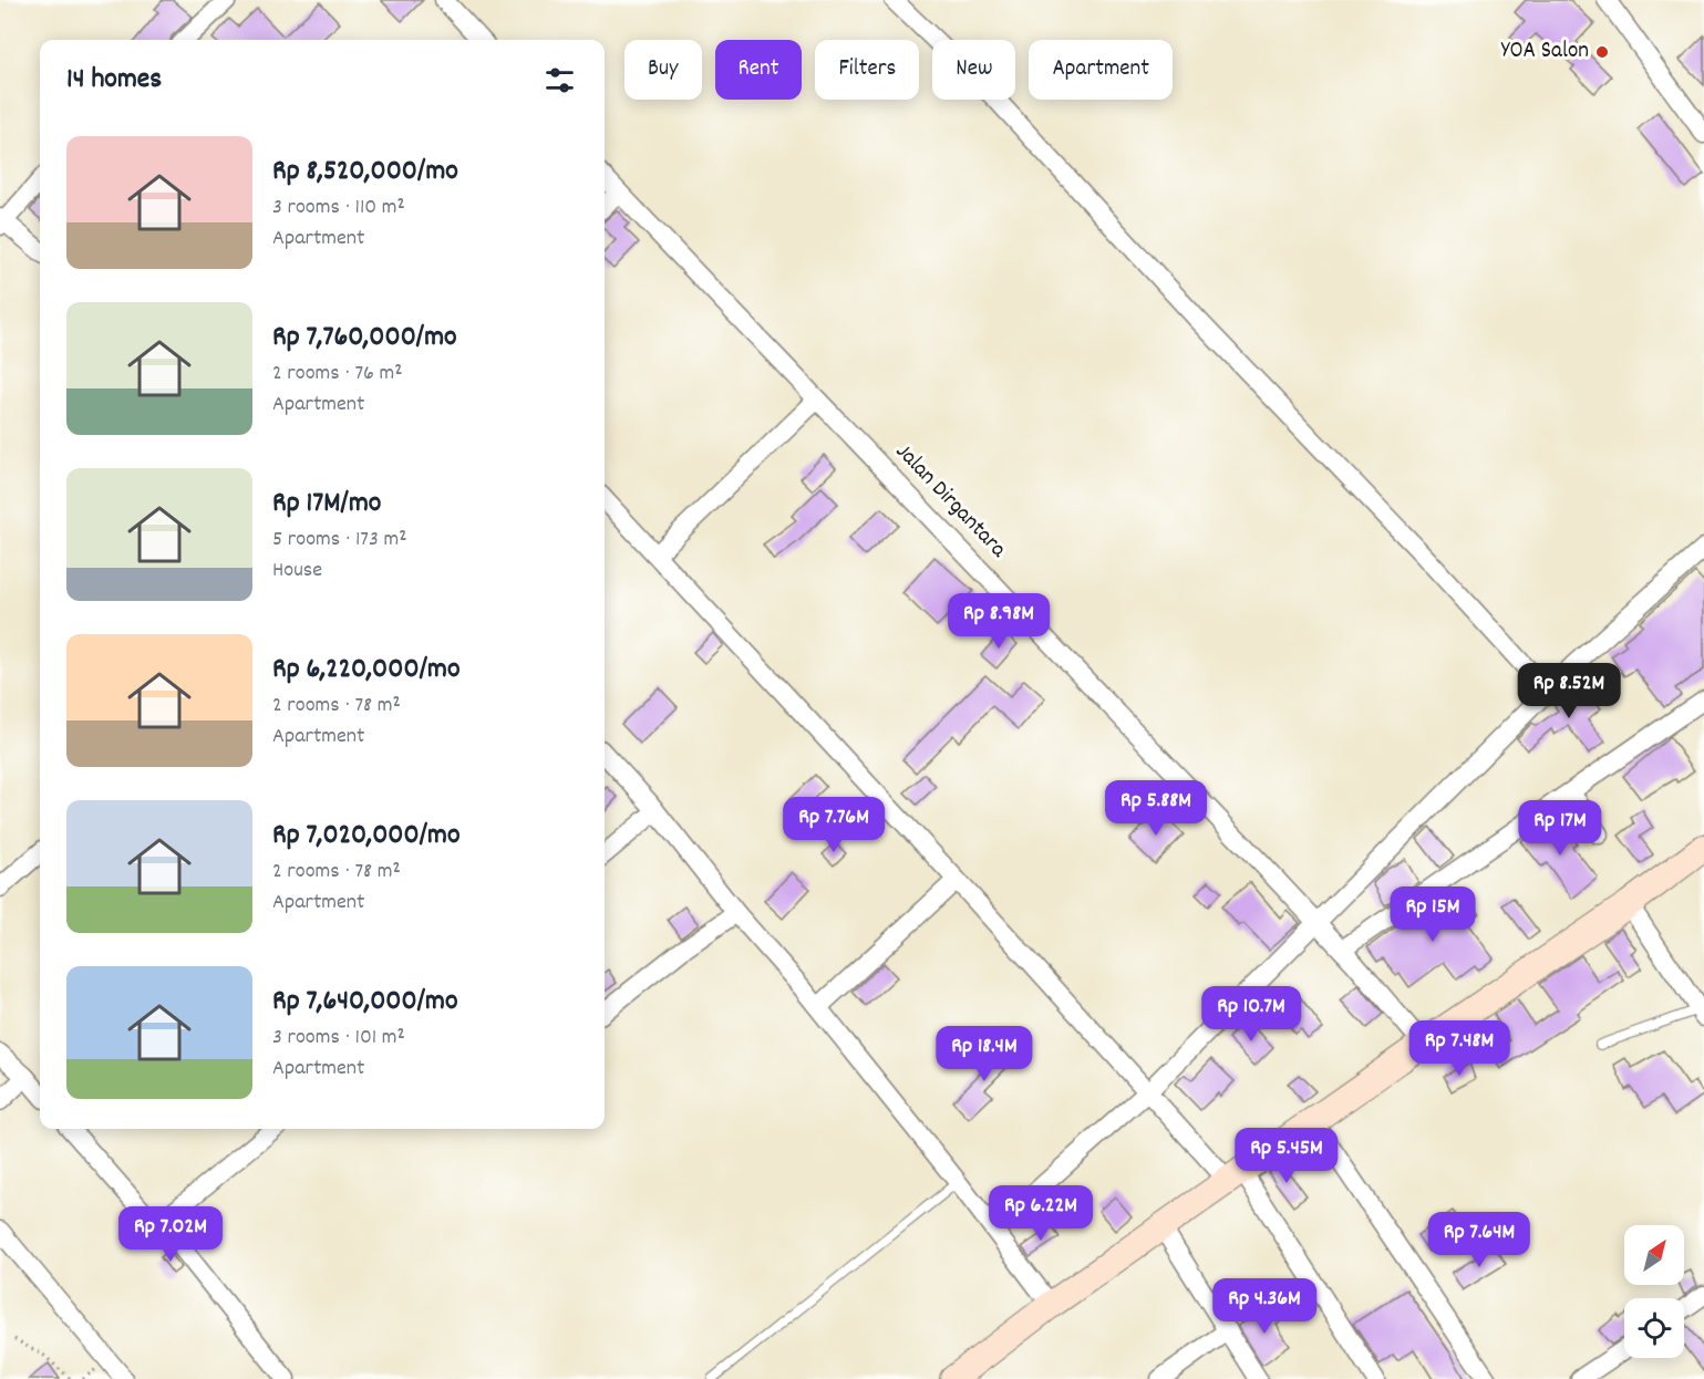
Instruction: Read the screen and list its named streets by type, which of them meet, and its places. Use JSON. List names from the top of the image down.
{
  "streets": {
    "street": ["Jalan Dirgantara"]
  },
  "places": ["YOA Salon"],
  "north": "top right",
  "page": {
    "chip": [
      "Buy",
      "Rent",
      "Filters",
      "New",
      "Apartment"
    ],
    "heading": "14 homes",
    "list": [
      {
        "name": "Rp 8,520,000/mo",
        "note": "3 rooms · 110 m² · Apartment"
      },
      {
        "name": "Rp 7,760,000/mo",
        "note": "2 rooms · 76 m² · Apartment"
      },
      {
        "name": "Rp 17M/mo",
        "note": "5 rooms · 173 m² · House"
      },
      {
        "name": "Rp 6,220,000/mo",
        "note": "2 rooms · 78 m² · Apartment"
      },
      {
        "name": "Rp 7,020,000/mo",
        "note": "2 rooms · 78 m² · Apartment"
      },
      {
        "name": "Rp 7,640,000/mo",
        "note": "3 rooms · 101 m² · Apartment"
      }
    ],
    "price": [
      "Rp 8.98M",
      "Rp 8.52M",
      "Rp 5.88M",
      "Rp 7.76M",
      "Rp 17M",
      "Rp 15M",
      "Rp 10.7M",
      "Rp 7.48M",
      "Rp 18.4M",
      "Rp 5.45M",
      "Rp 6.22M",
      "Rp 7.02M",
      "Rp 7.64M",
      "Rp 4.36M"
    ]
  }
}
